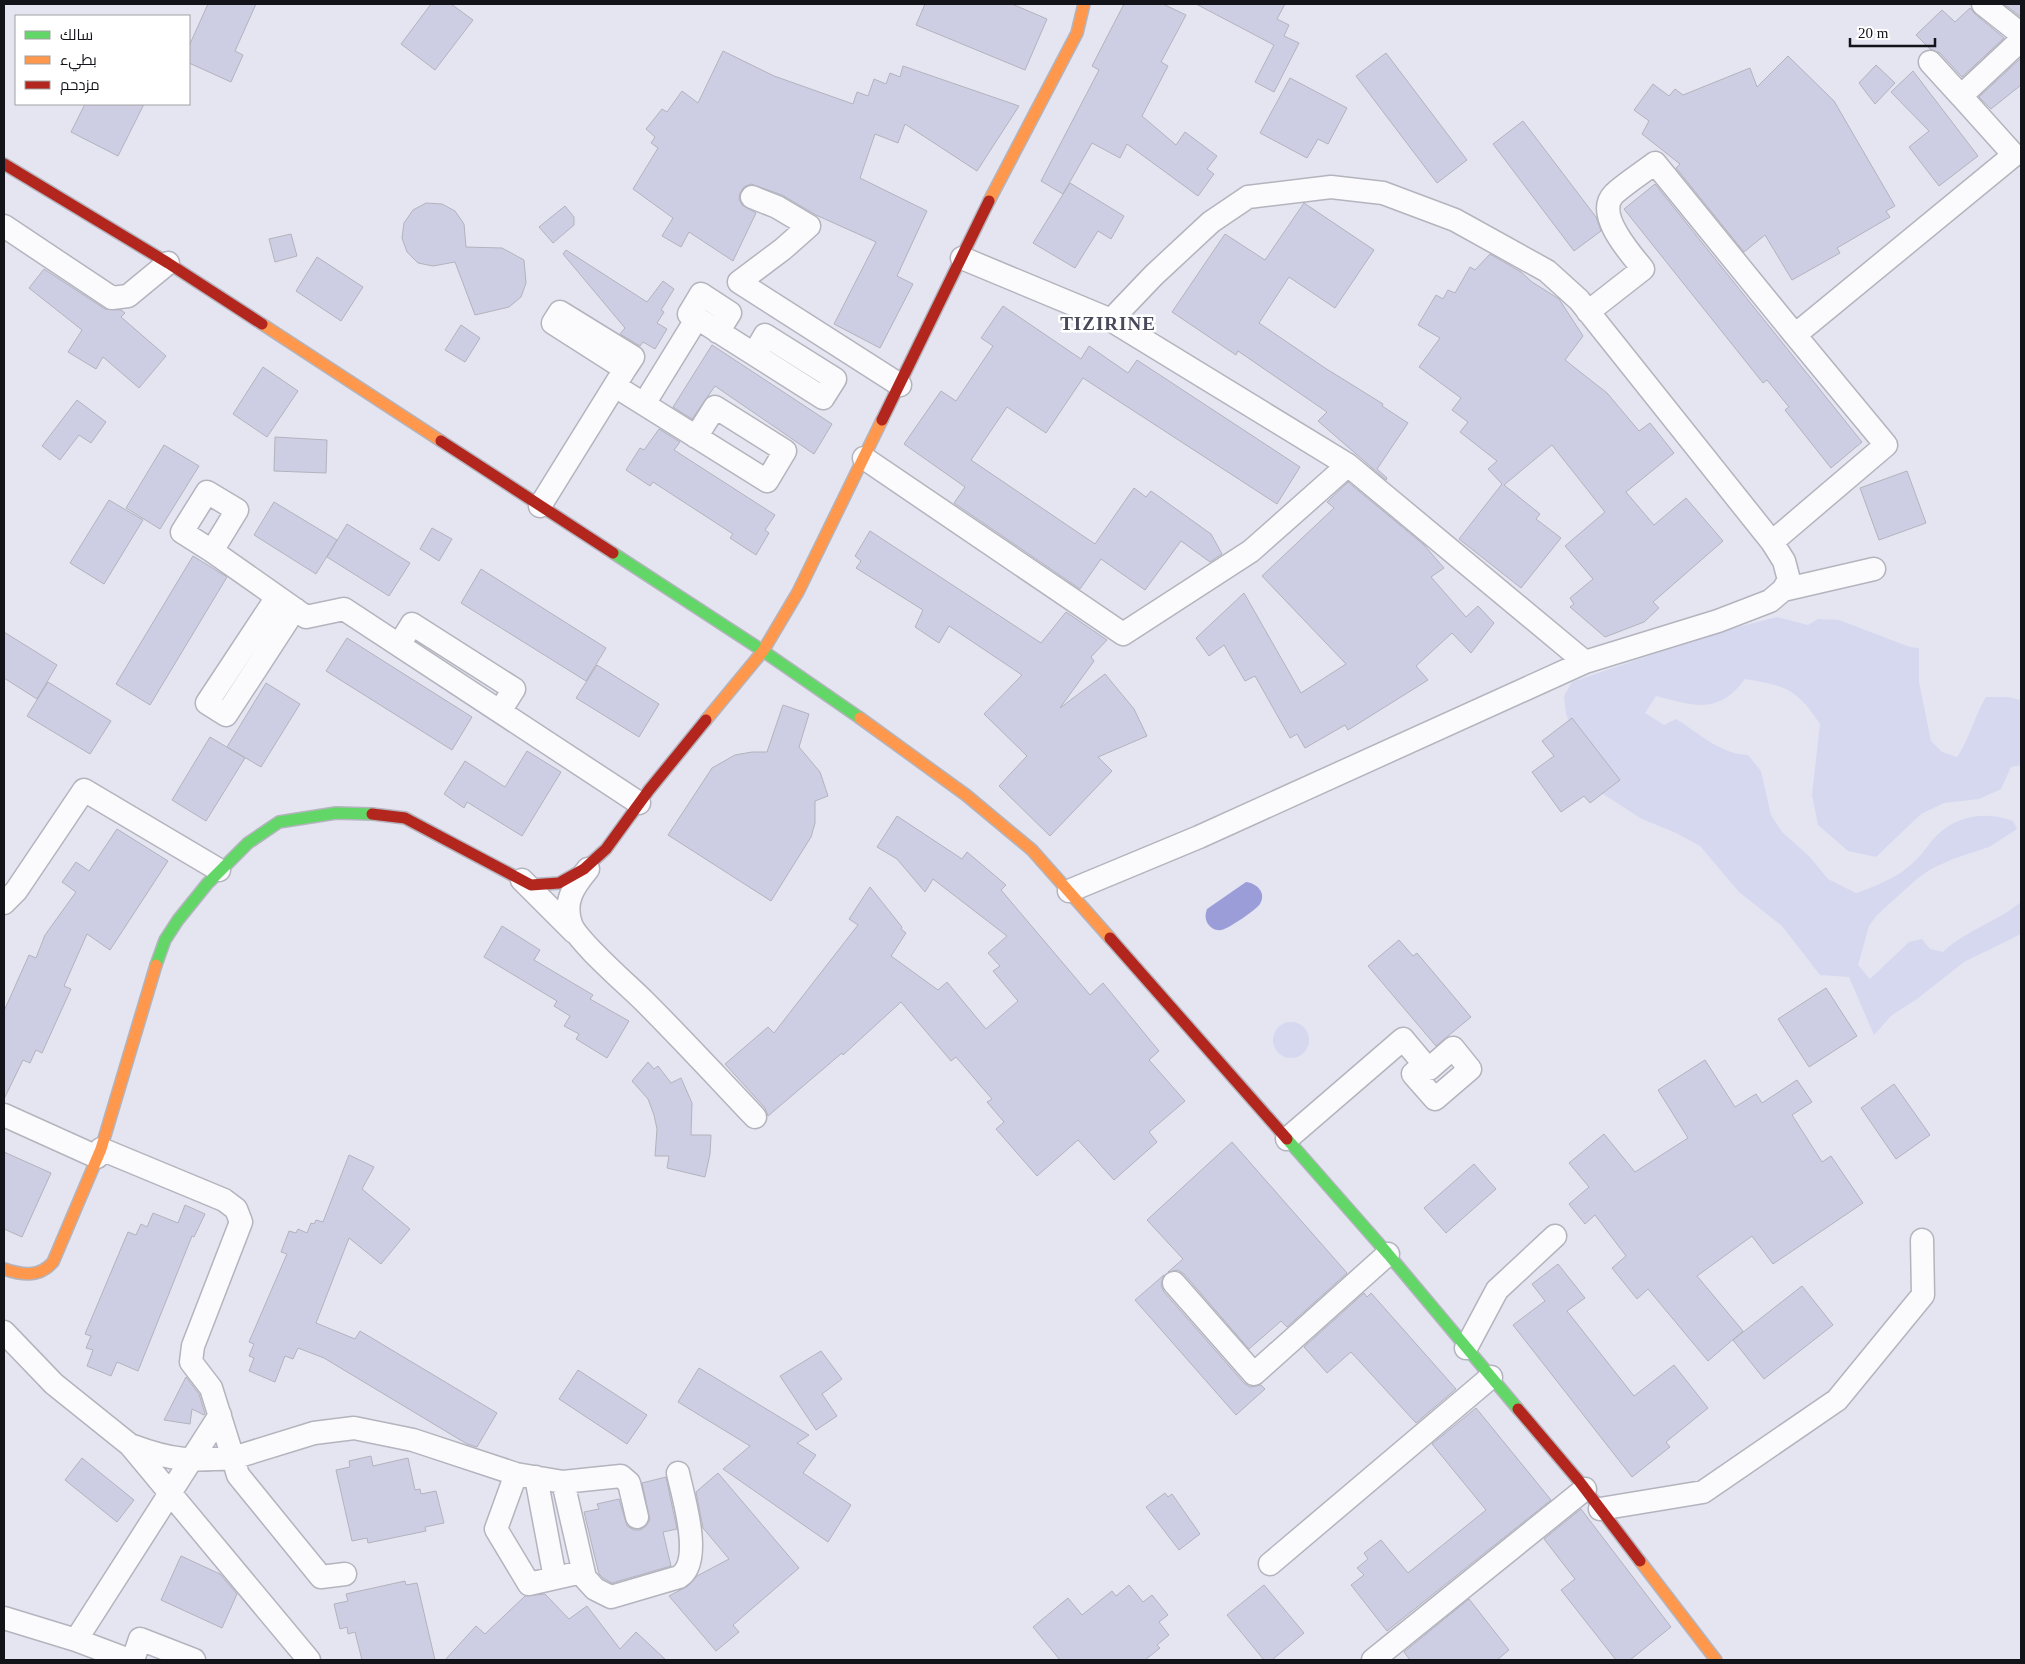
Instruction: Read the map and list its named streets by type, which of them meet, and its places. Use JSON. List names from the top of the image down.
{
  "districts": ["TIZIRINE"],
  "legend": ["سالك", "بطيء", "مزدحم"],
  "scale_bar": "20 m"
}
